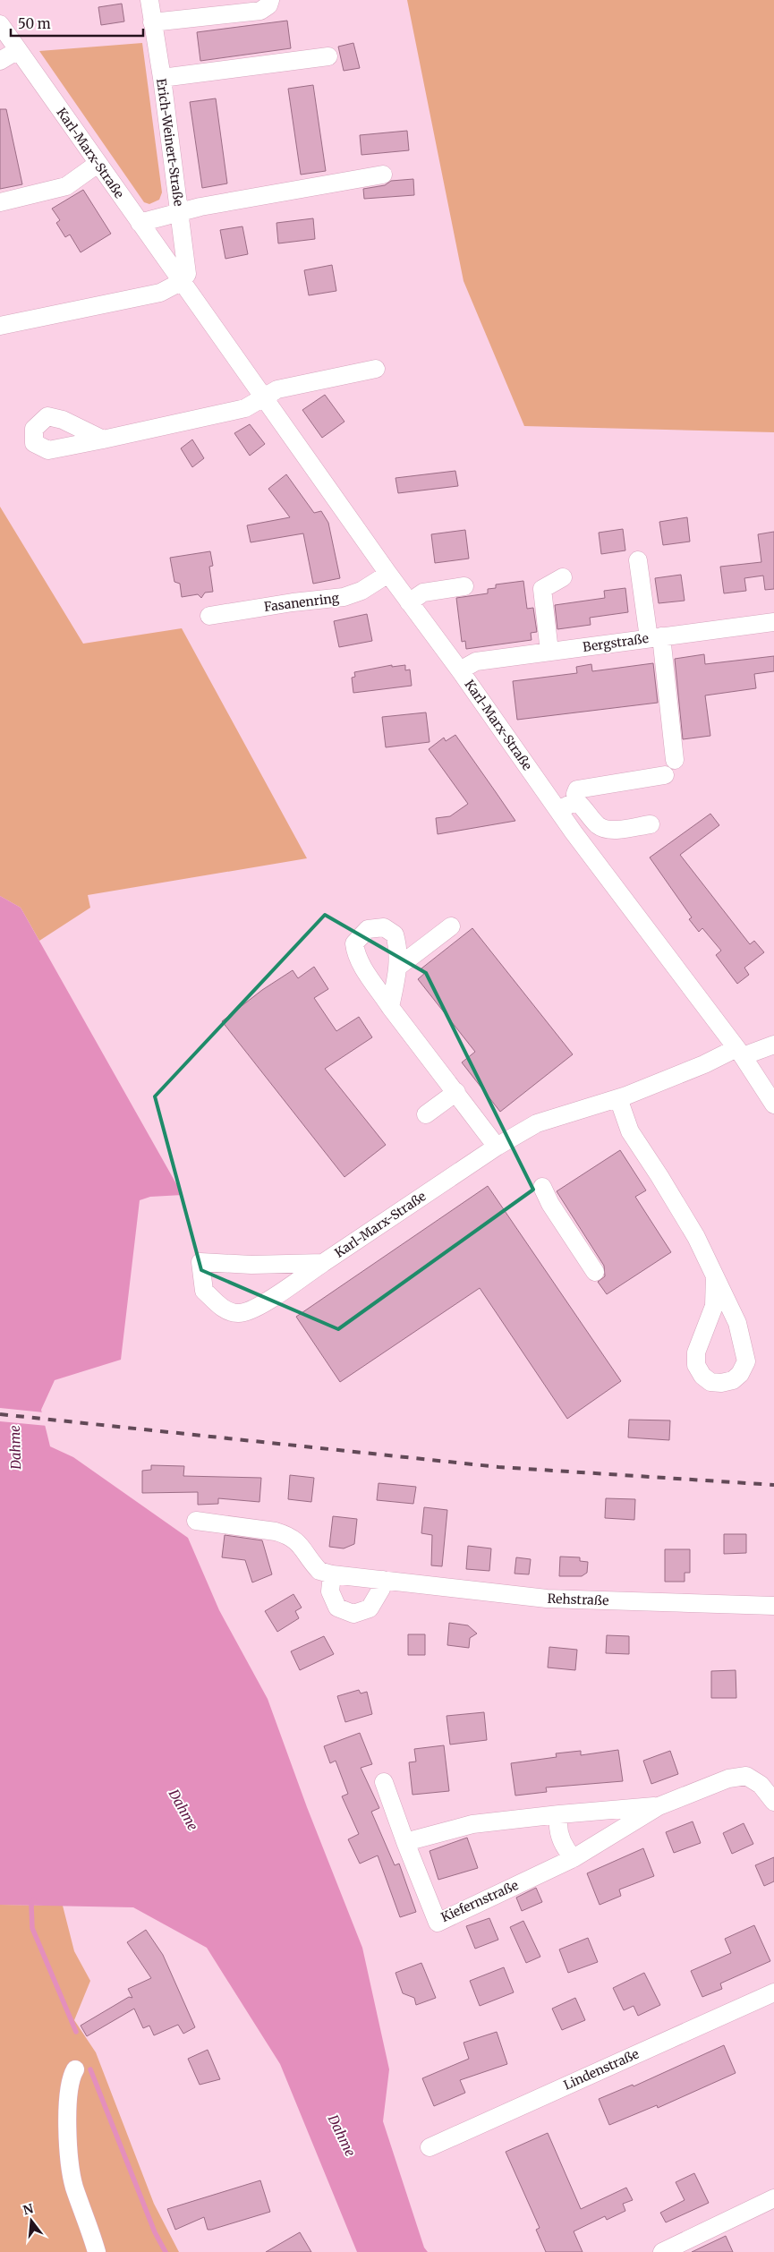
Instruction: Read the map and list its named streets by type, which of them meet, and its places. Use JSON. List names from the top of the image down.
{
  "streets": {
    "street": [
      "Erich-Weinert-Straße",
      "Karl-Marx-Straße",
      "Fasanenring",
      "Bergstraße",
      "Rehstraße",
      "Kiefernstraße",
      "Lindenstraße"
    ]
  },
  "crossings": [
    ["Erich-Weinert-Straße", "Karl-Marx-Straße"],
    ["Karl-Marx-Straße", "Fasanenring"],
    ["Karl-Marx-Straße", "Bergstraße"]
  ],
  "water": ["Dahme"],
  "scale_bar": "50 m",
  "north": "top"
}
